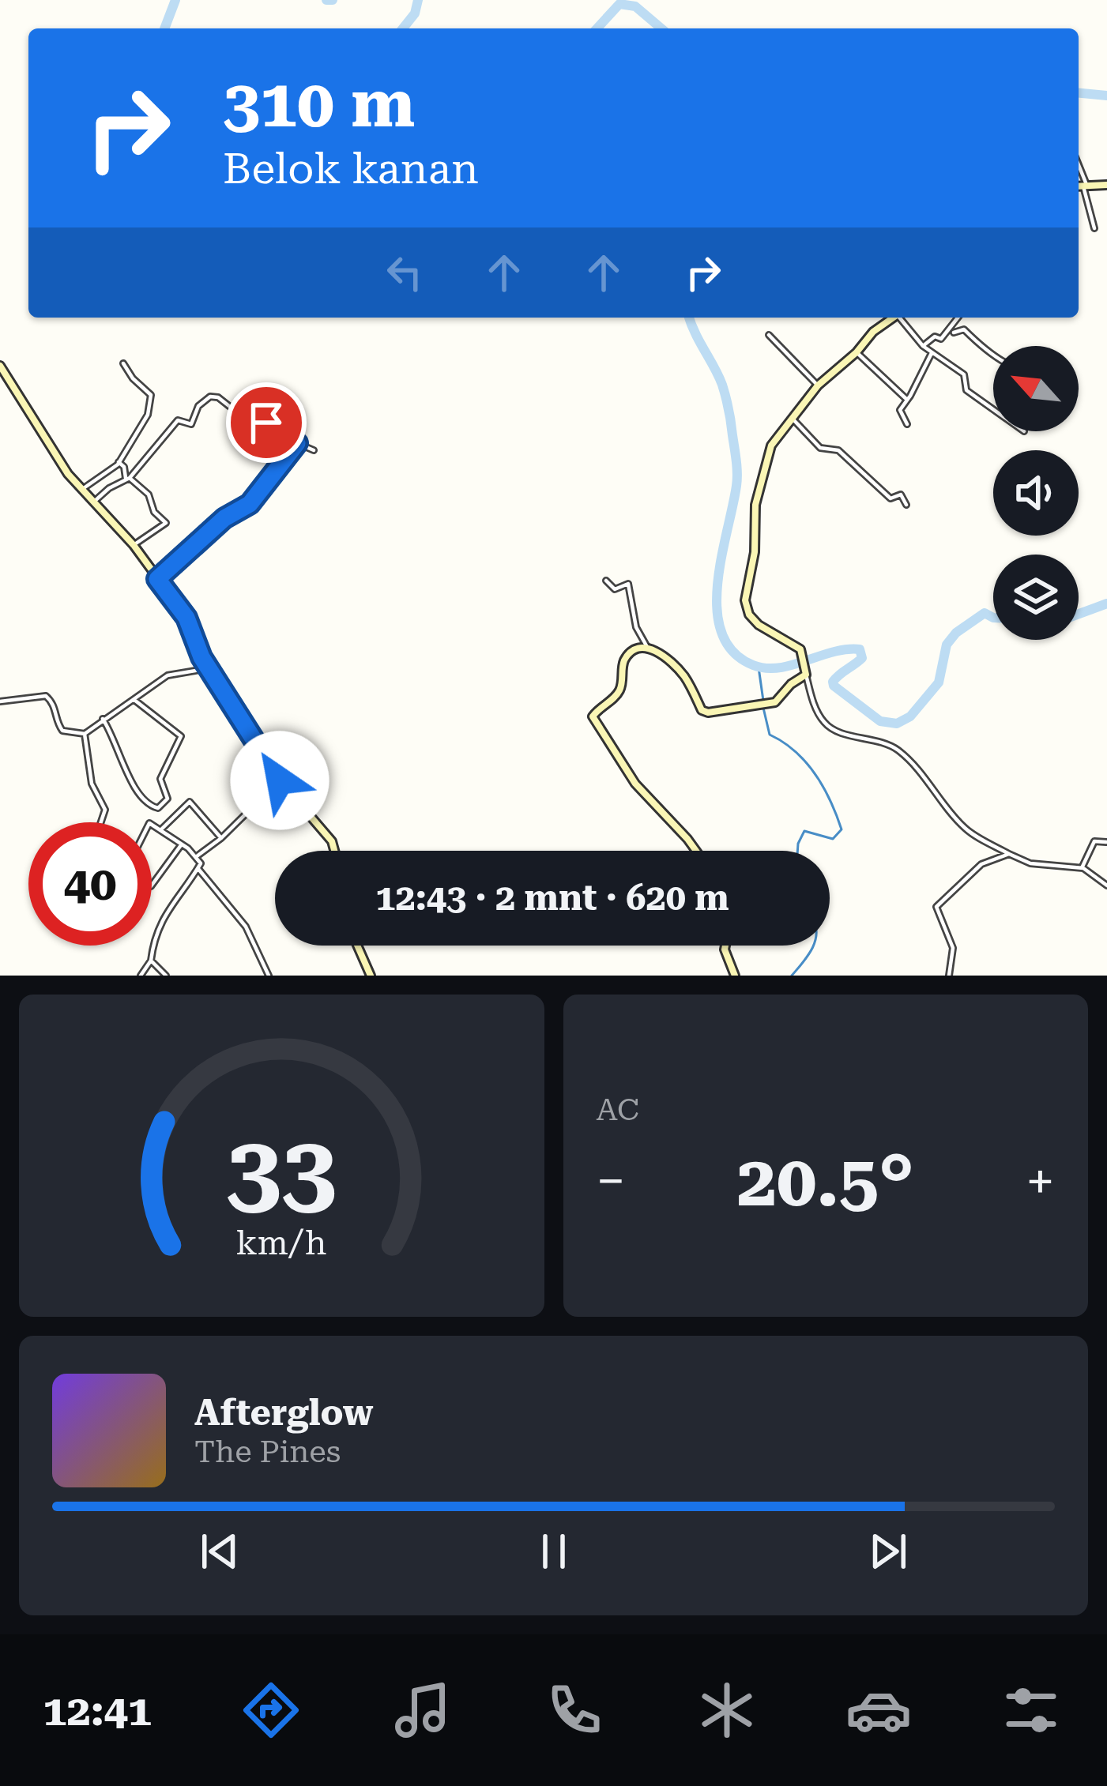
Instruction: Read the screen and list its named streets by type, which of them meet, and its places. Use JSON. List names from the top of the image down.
{
  "north": "top left",
  "page": {
    "turn": ["310 m", "Belok kanan"],
    "limit": "40",
    "trip": "12:43 · 2 mnt · 620 m",
    "tile": "AC",
    "heat": ["−", "20.5°", "+"],
    "song": ["Afterglow", "The Pines"],
    "tabs": "12:41",
    "gauge": ["33", "km/h"]
  }
}
